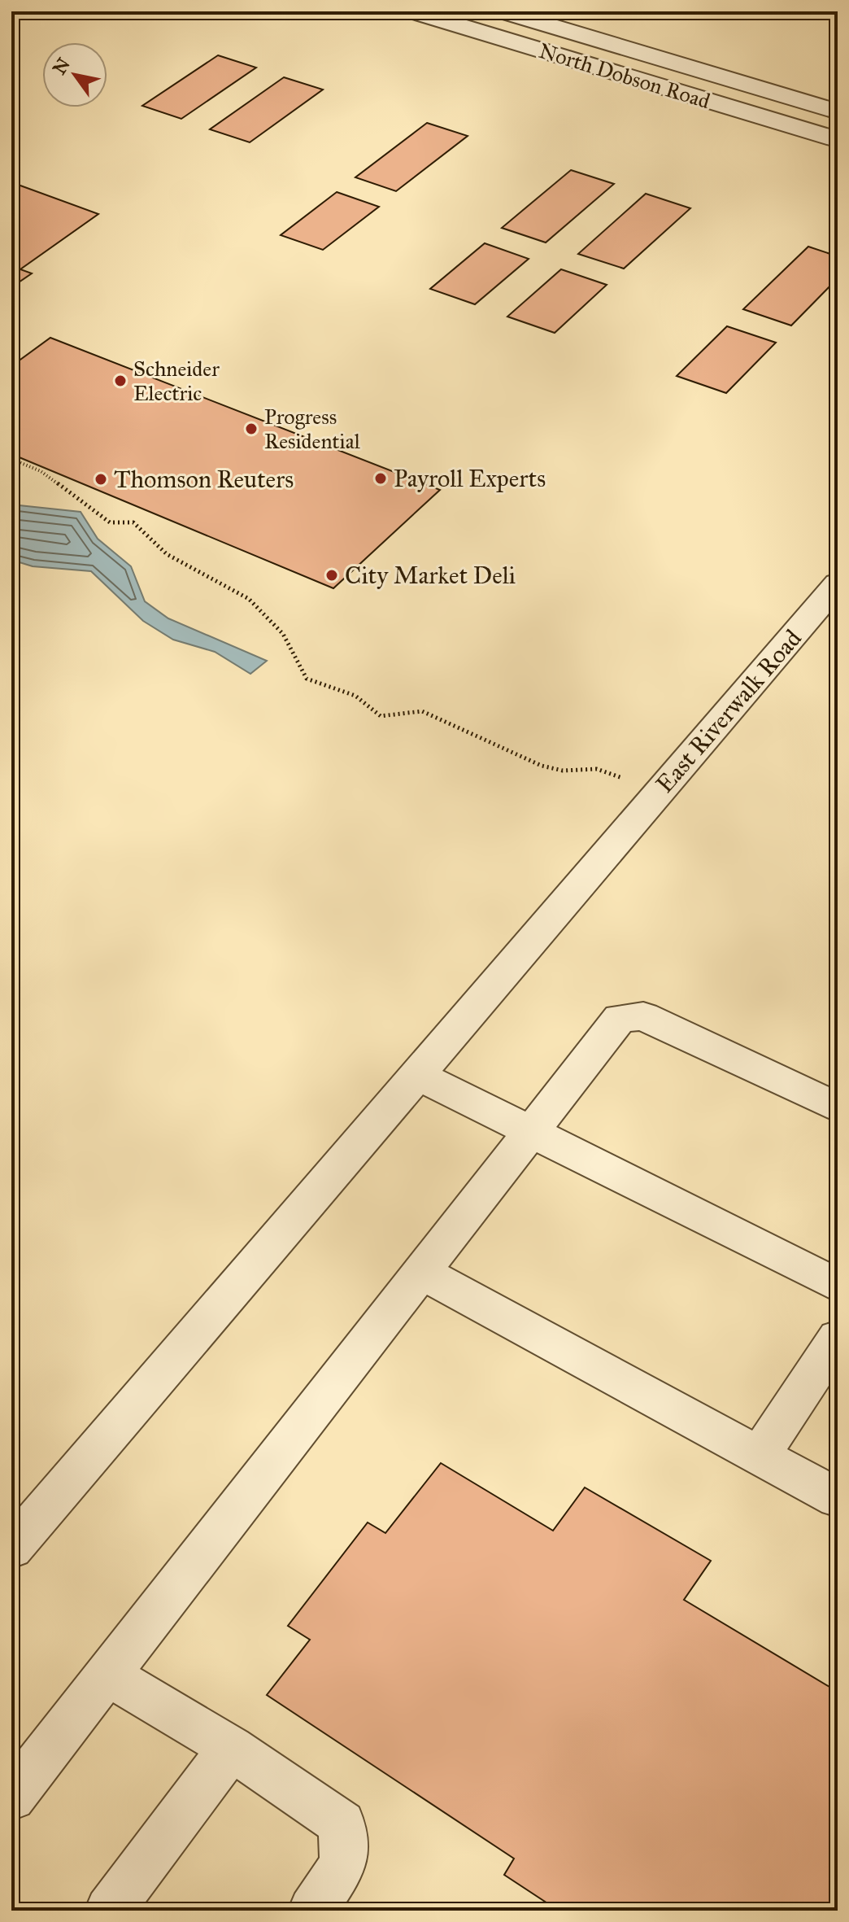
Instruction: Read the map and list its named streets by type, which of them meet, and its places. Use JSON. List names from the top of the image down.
{
  "streets": {
    "street": ["North Dobson Road", "East Riverwalk Road"]
  },
  "places": [
    "Schneider Electric",
    "Progress Residential",
    "Payroll Experts",
    "Thomson Reuters",
    "City Market Deli"
  ],
  "north": "top left"
}
